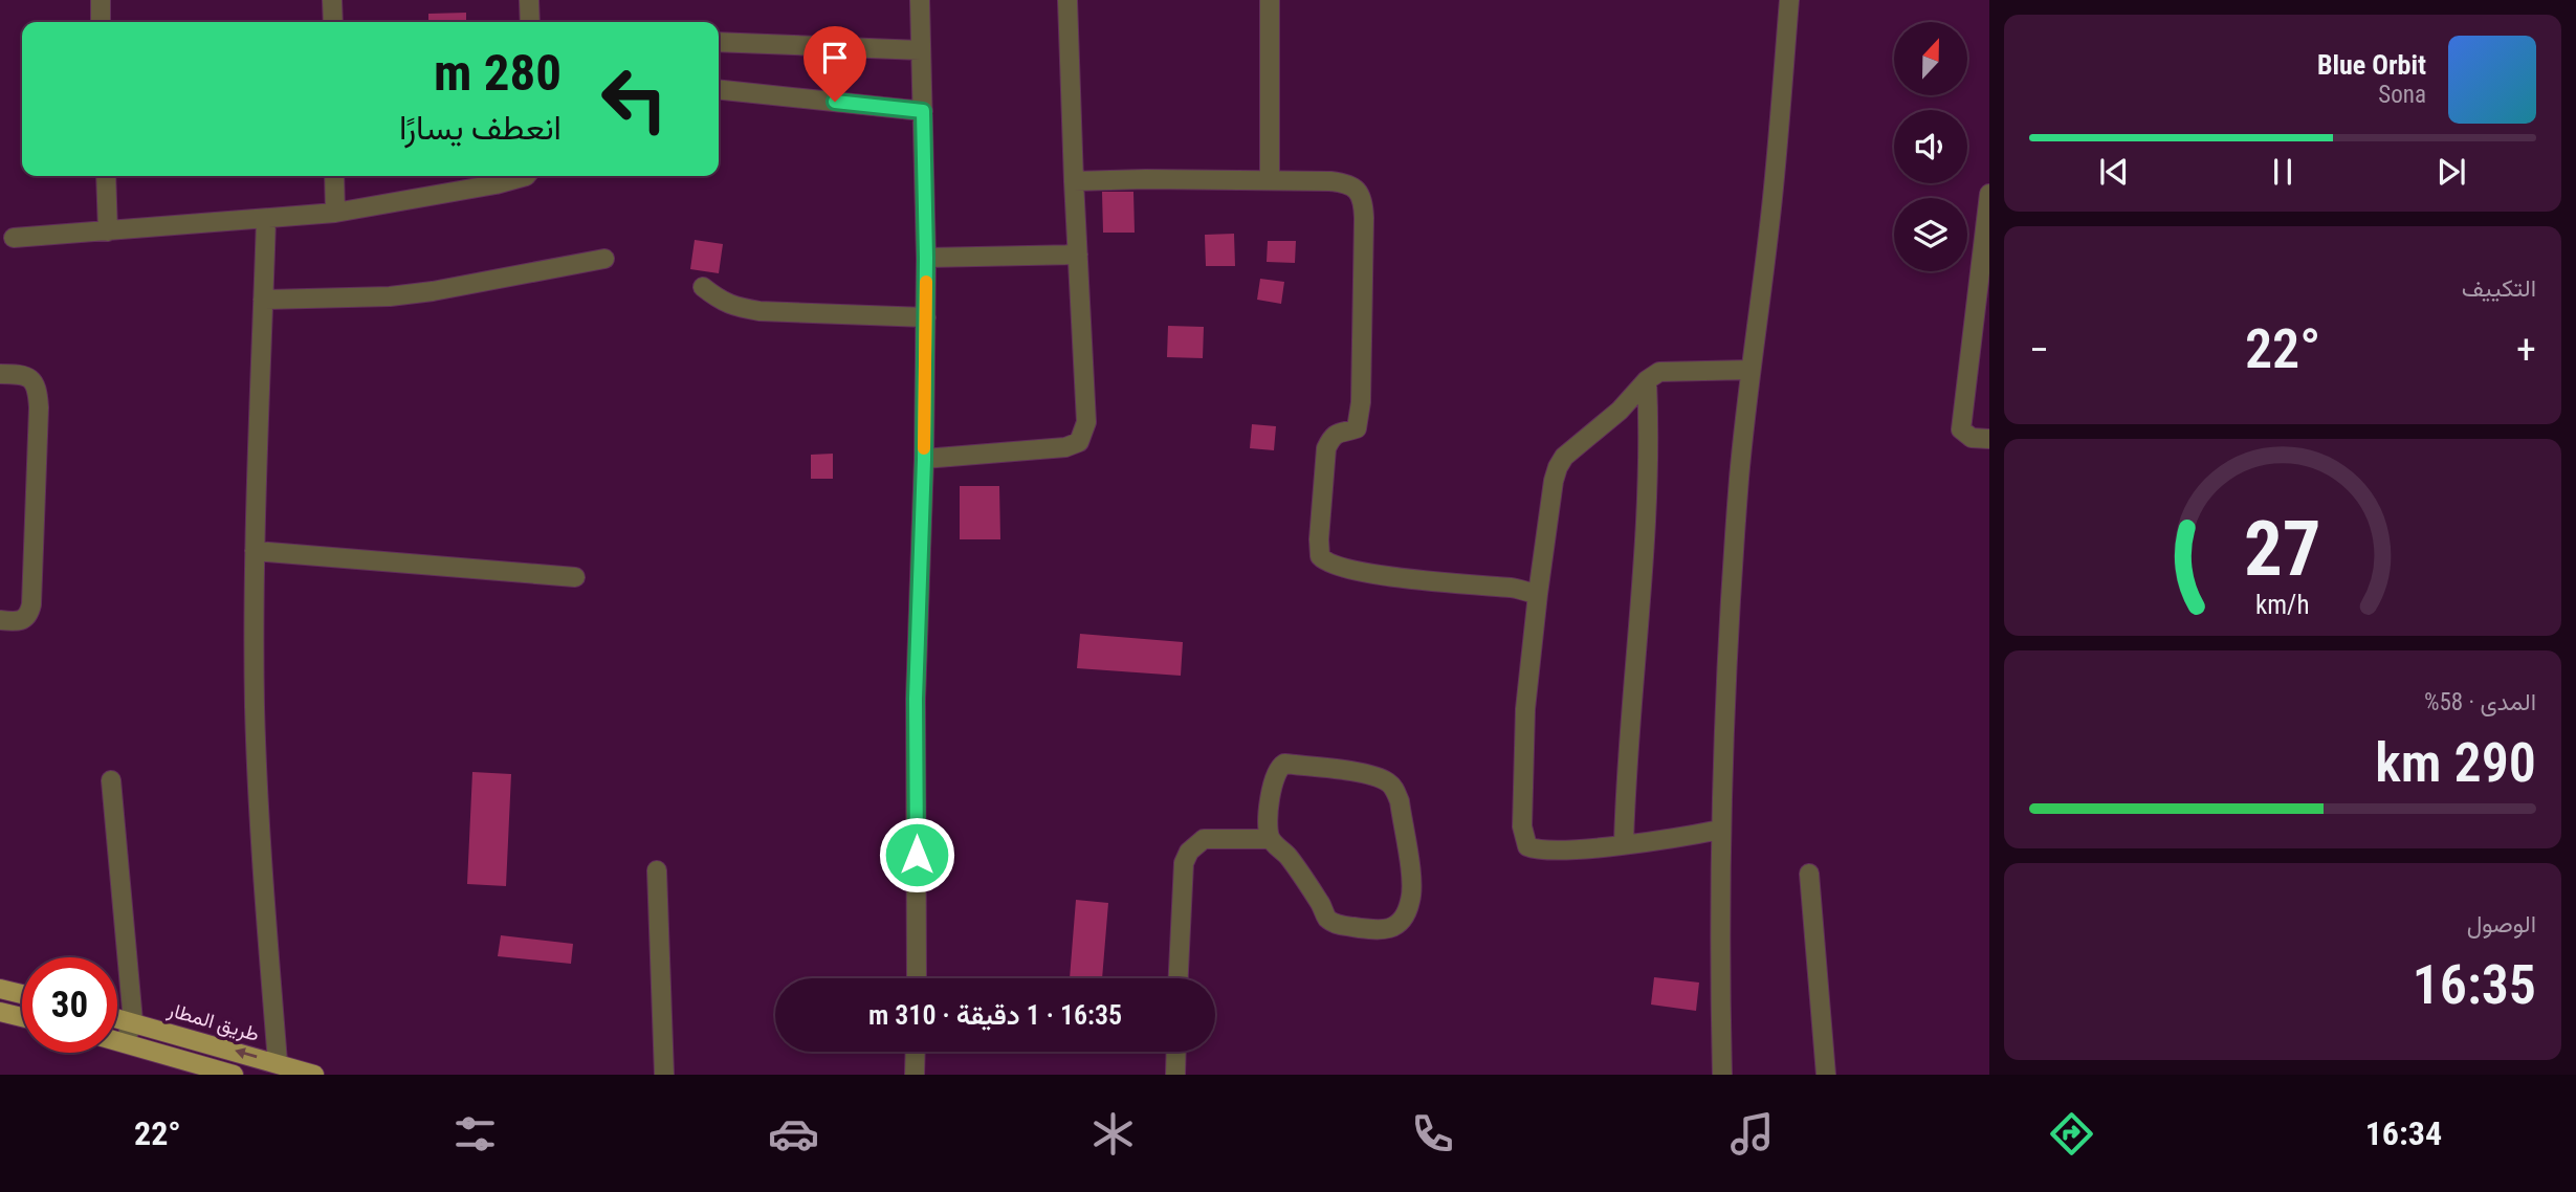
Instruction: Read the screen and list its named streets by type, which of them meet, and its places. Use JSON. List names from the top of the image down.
{
  "streets": {
    "main road": ["طريق المطار"]
  },
  "north": "top",
  "page": {
    "turn": ["280 m", "انعطف يسارًا"],
    "song": ["Blue Orbit", "Sona"],
    "tile": [
      "التكييف",
      ["المدى · 58%", "290 km"],
      ["الوصول", "16:35"]
    ],
    "heat": ["−", "22°", "+"],
    "limit": "30",
    "trip": "16:35 · 1 دقيقة · 310 m",
    "tabs": ["16:34", "22°"],
    "gauge": ["27", "km/h"]
  }
}
